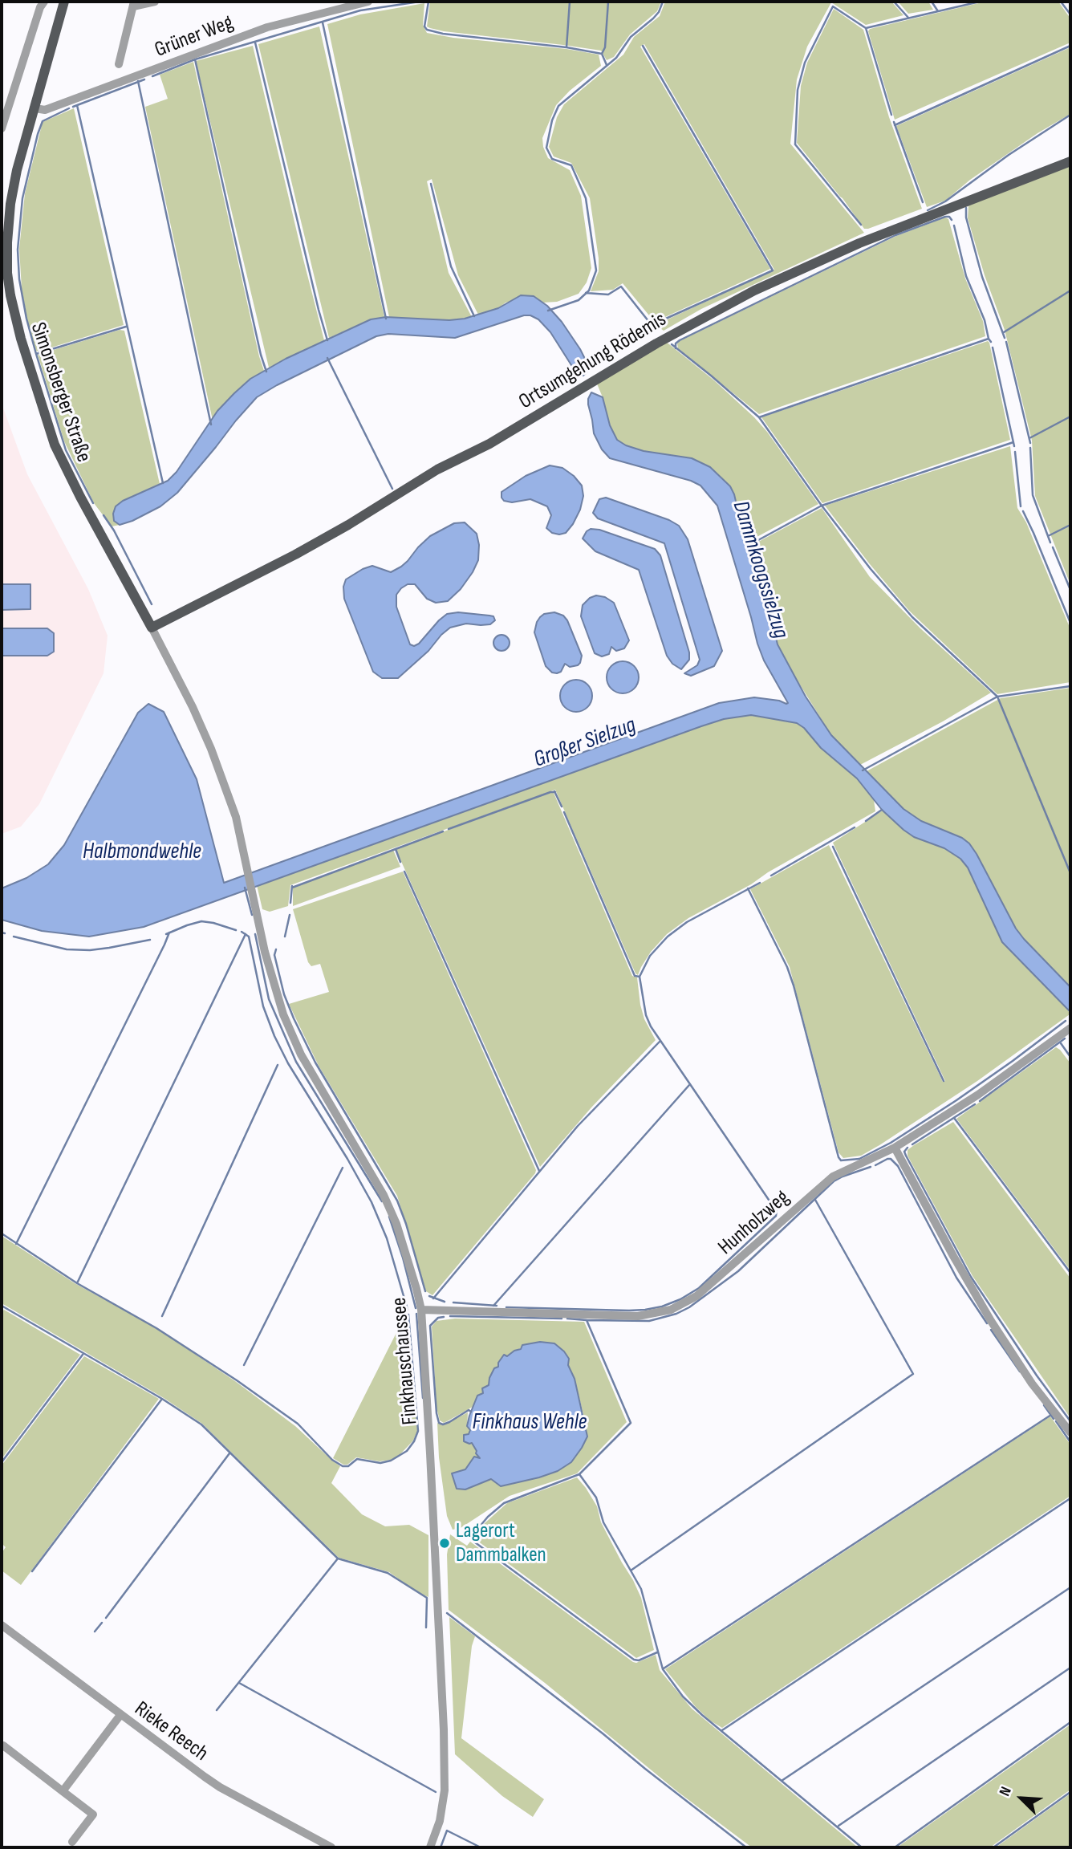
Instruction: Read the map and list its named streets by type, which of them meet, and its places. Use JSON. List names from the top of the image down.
{
  "streets": {
    "main road": ["Ortsumgehung Rödemis", "Simonsberger Straße"],
    "street": [
      "Grüner Weg",
      "Hunholzweg",
      "Finkhauschaussee",
      "Rieke Reech"
    ]
  },
  "crossings": [
    ["Grüner Weg", "Simonsberger Straße"],
    ["Ortsumgehung Rödemis", "Simonsberger Straße"],
    ["Simonsberger Straße", "Finkhauschaussee"],
    ["Hunholzweg", "Finkhauschaussee"]
  ],
  "water": [
    "Dammkoogssielzug",
    "Großer Sielzug",
    "Halbmondwehle",
    "Finkhaus Wehle"
  ],
  "places": ["Lagerort Dammbalken"],
  "north": "top left"
}
